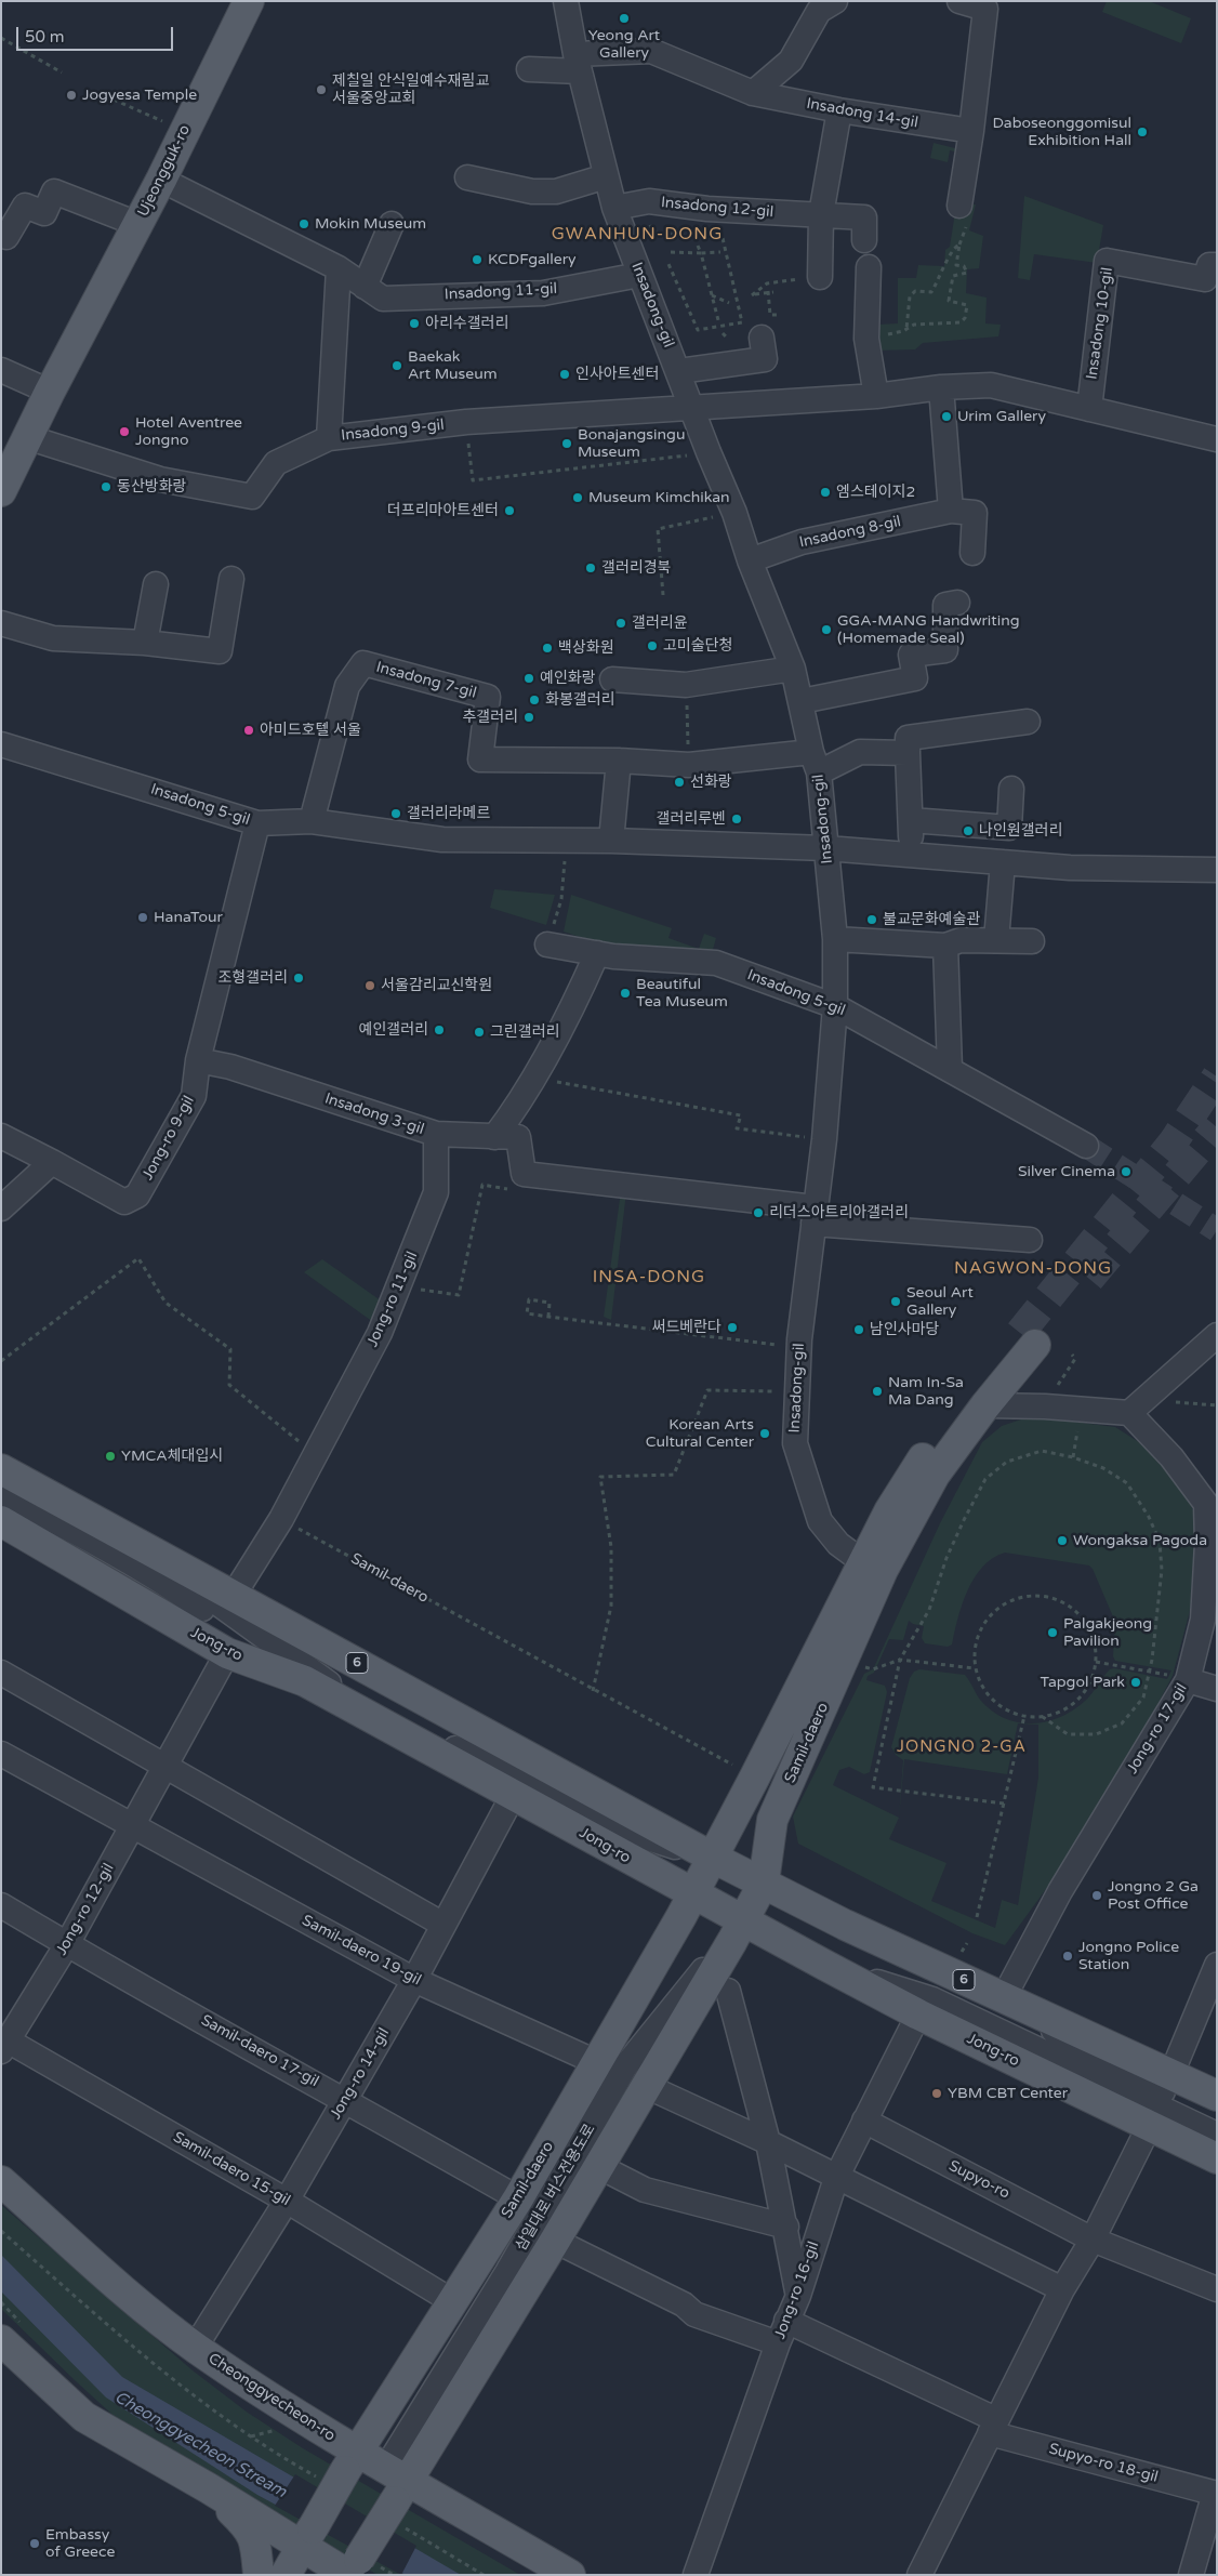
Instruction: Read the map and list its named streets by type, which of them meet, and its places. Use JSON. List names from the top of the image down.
{
  "streets": {
    "main road": [
      "Ujeongguk-ro",
      "Samil-daero",
      "Jong-ro",
      "6",
      "Cheonggyecheon-ro"
    ],
    "street": [
      "Insadong 14-gil",
      "Insadong 12-gil",
      "Insadong 11-gil",
      "Insadong-gil",
      "Insadong 10-gil",
      "Insadong 9-gil",
      "Insadong 8-gil",
      "Insadong 7-gil",
      "Insadong 5-gil",
      "Insadong 3-gil",
      "Jong-ro 9-gil",
      "Jong-ro 11-gil",
      "Jong-ro 17-gil",
      "Jong-ro 12-gil",
      "Samil-daero 19-gil",
      "Samil-daero 17-gil",
      "Jong-ro 14-gil",
      "Samil-daero 15-gil",
      "Supyo-ro",
      "삼일대로 버스전용도로",
      "Jong-ro 16-gil",
      "Supyo-ro 18-gil"
    ]
  },
  "crossings": [
    ["Insadong 14-gil", "Insadong-gil"],
    ["Ujeongguk-ro", "Insadong 11-gil"],
    ["Ujeongguk-ro", "Insadong 9-gil"],
    ["Insadong 12-gil", "Insadong-gil"],
    ["Insadong 11-gil", "Insadong-gil"],
    ["Insadong-gil", "Insadong 9-gil"],
    ["Insadong-gil", "Insadong 8-gil"],
    ["Insadong-gil", "Insadong 7-gil"],
    ["Insadong-gil", "Insadong 5-gil"],
    ["Insadong-gil", "Samil-daero"],
    ["Insadong 7-gil", "Insadong 5-gil"],
    ["Insadong 5-gil", "Jong-ro 9-gil"],
    ["Insadong 3-gil", "Jong-ro 9-gil"],
    ["Insadong 3-gil", "Jong-ro 11-gil"],
    ["Jong-ro 11-gil", "Samil-daero"],
    ["Jong-ro 11-gil", "6"],
    ["Samil-daero", "Jong-ro"],
    ["Samil-daero", "6"],
    ["Samil-daero", "Samil-daero 19-gil"],
    ["Samil-daero", "Samil-daero 17-gil"],
    ["Samil-daero", "Samil-daero 15-gil"],
    ["Samil-daero", "삼일대로 버스전용도로"],
    ["Samil-daero", "Cheonggyecheon-ro"],
    ["Jong-ro", "Jong-ro 12-gil"],
    ["Jong-ro", "Jong-ro 14-gil"],
    ["Jong-ro", "삼일대로 버스전용도로"],
    ["Jong-ro", "Jong-ro 16-gil"],
    ["6", "Jong-ro 17-gil"],
    ["Jong-ro 12-gil", "Samil-daero 19-gil"],
    ["Jong-ro 12-gil", "Samil-daero 17-gil"],
    ["Jong-ro 12-gil", "Samil-daero 15-gil"],
    ["Samil-daero 19-gil", "Jong-ro 14-gil"],
    ["Samil-daero 17-gil", "Jong-ro 14-gil"],
    ["Jong-ro 14-gil", "Samil-daero 15-gil"],
    ["Jong-ro 14-gil", "Cheonggyecheon-ro"],
    ["Supyo-ro", "Jong-ro 16-gil"],
    ["삼일대로 버스전용도로", "Cheonggyecheon-ro"]
  ],
  "districts": [
    "GWANHUN-DONG",
    "NAGWON-DONG",
    "INSA-DONG",
    "JONGNO 2-GA"
  ],
  "water": ["Cheonggyecheon Stream"],
  "places": [
    "Yeong Art Gallery",
    "제칠일 안식일예수재림교 서울중앙교회",
    "Jogyesa Temple",
    "Daboseonggomisul Exhibition Hall",
    "Mokin Museum",
    "KCDFgallery",
    "아리수갤러리",
    "Baekak Art Museum",
    "인사아트센터",
    "Urim Gallery",
    "Hotel Aventree Jongno",
    "Bonajangsingu Museum",
    "동산방화랑",
    "엠스테이지2",
    "Museum Kimchikan",
    "더프리마아트센터",
    "갤러리경북",
    "갤러리윤",
    "GGA-MANG Handwriting (Homemade Seal)",
    "고미술단청",
    "백상화원",
    "예인화랑",
    "화봉갤러리",
    "추갤러리",
    "아미드호텔 서울",
    "선화랑",
    "갤러리라메르",
    "갤러리루벤",
    "나인원갤러리",
    "HanaTour",
    "불교문화예술관",
    "조형갤러리",
    "서울감리교신학원",
    "Beautiful Tea Museum",
    "예인갤러리",
    "그린갤러리",
    "Silver Cinema",
    "리더스아트리아갤러리",
    "Seoul Art Gallery",
    "써드베란다",
    "남인사마당",
    "Nam In-Sa Ma Dang",
    "Korean Arts Cultural Center",
    "YMCA체대입시",
    "Wongaksa Pagoda",
    "Palgakjeong Pavilion",
    "Tapgol Park",
    "Jongno 2 Ga Post Office",
    "Jongno Police Station",
    "YBM CBT Center",
    "Embassy of Greece"
  ],
  "scale_bar": "50 m"
}
